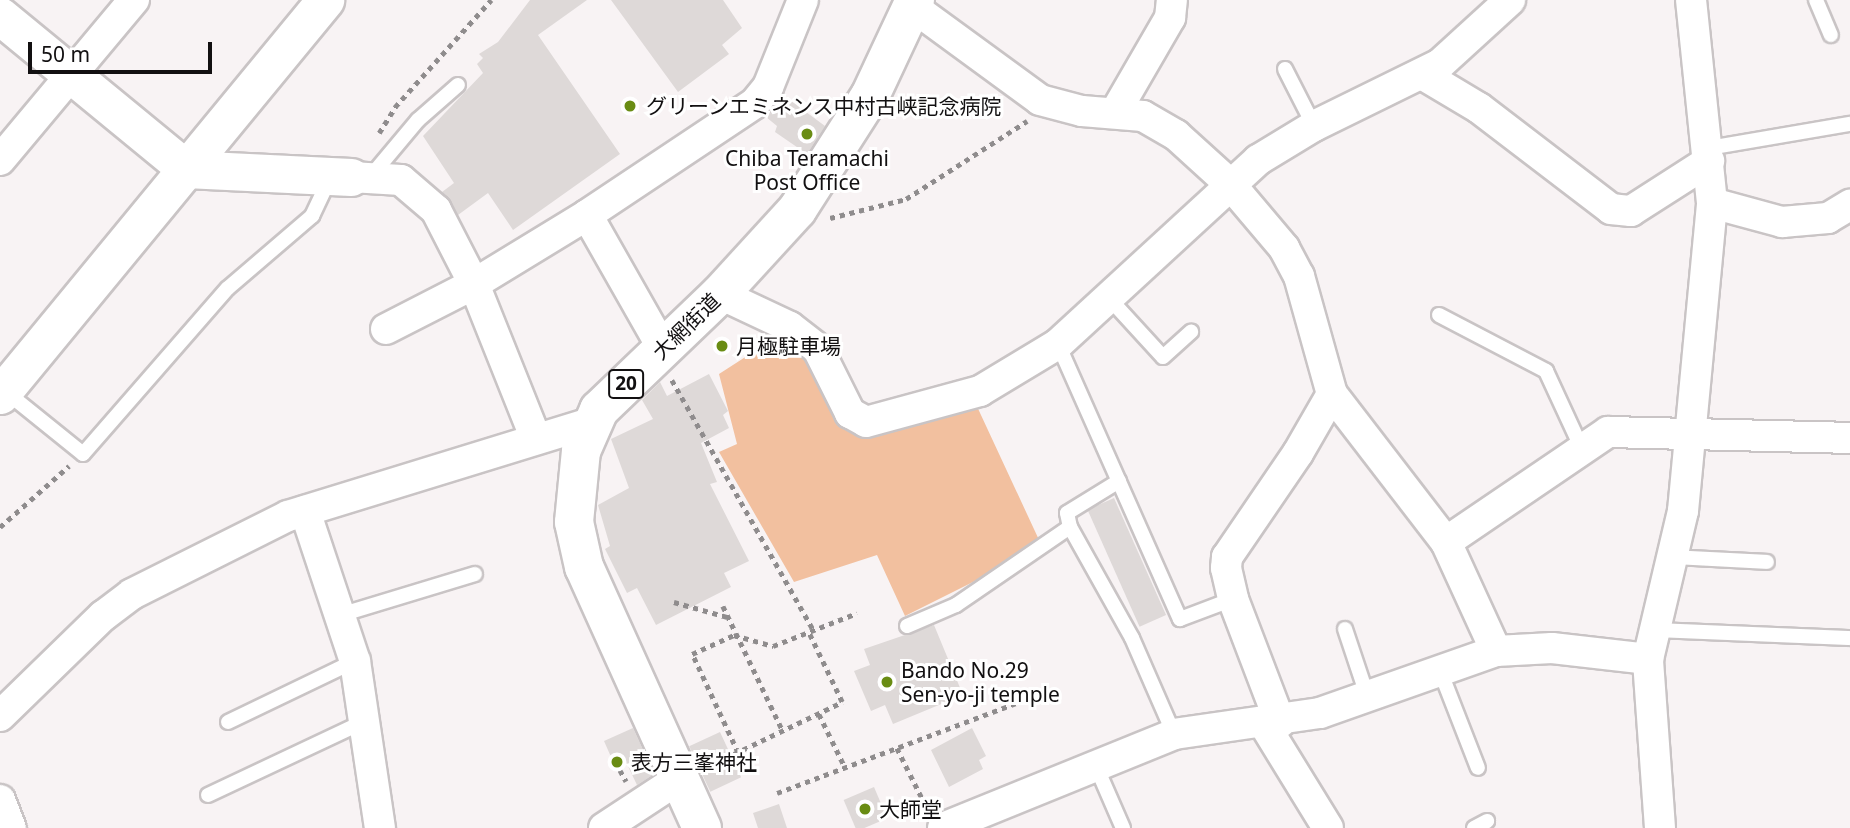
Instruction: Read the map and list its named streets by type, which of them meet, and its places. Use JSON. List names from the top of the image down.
{
  "streets": {
    "main road": ["大網街道", "20"]
  },
  "places": [
    "グリーンエミネンス中村古峡記念病院",
    "Chiba Teramachi Post Office",
    "月極駐車場",
    "Bando No.29 Sen-yo-ji temple",
    "表方三峯神社",
    "大師堂"
  ],
  "scale_bar": "50 m"
}
